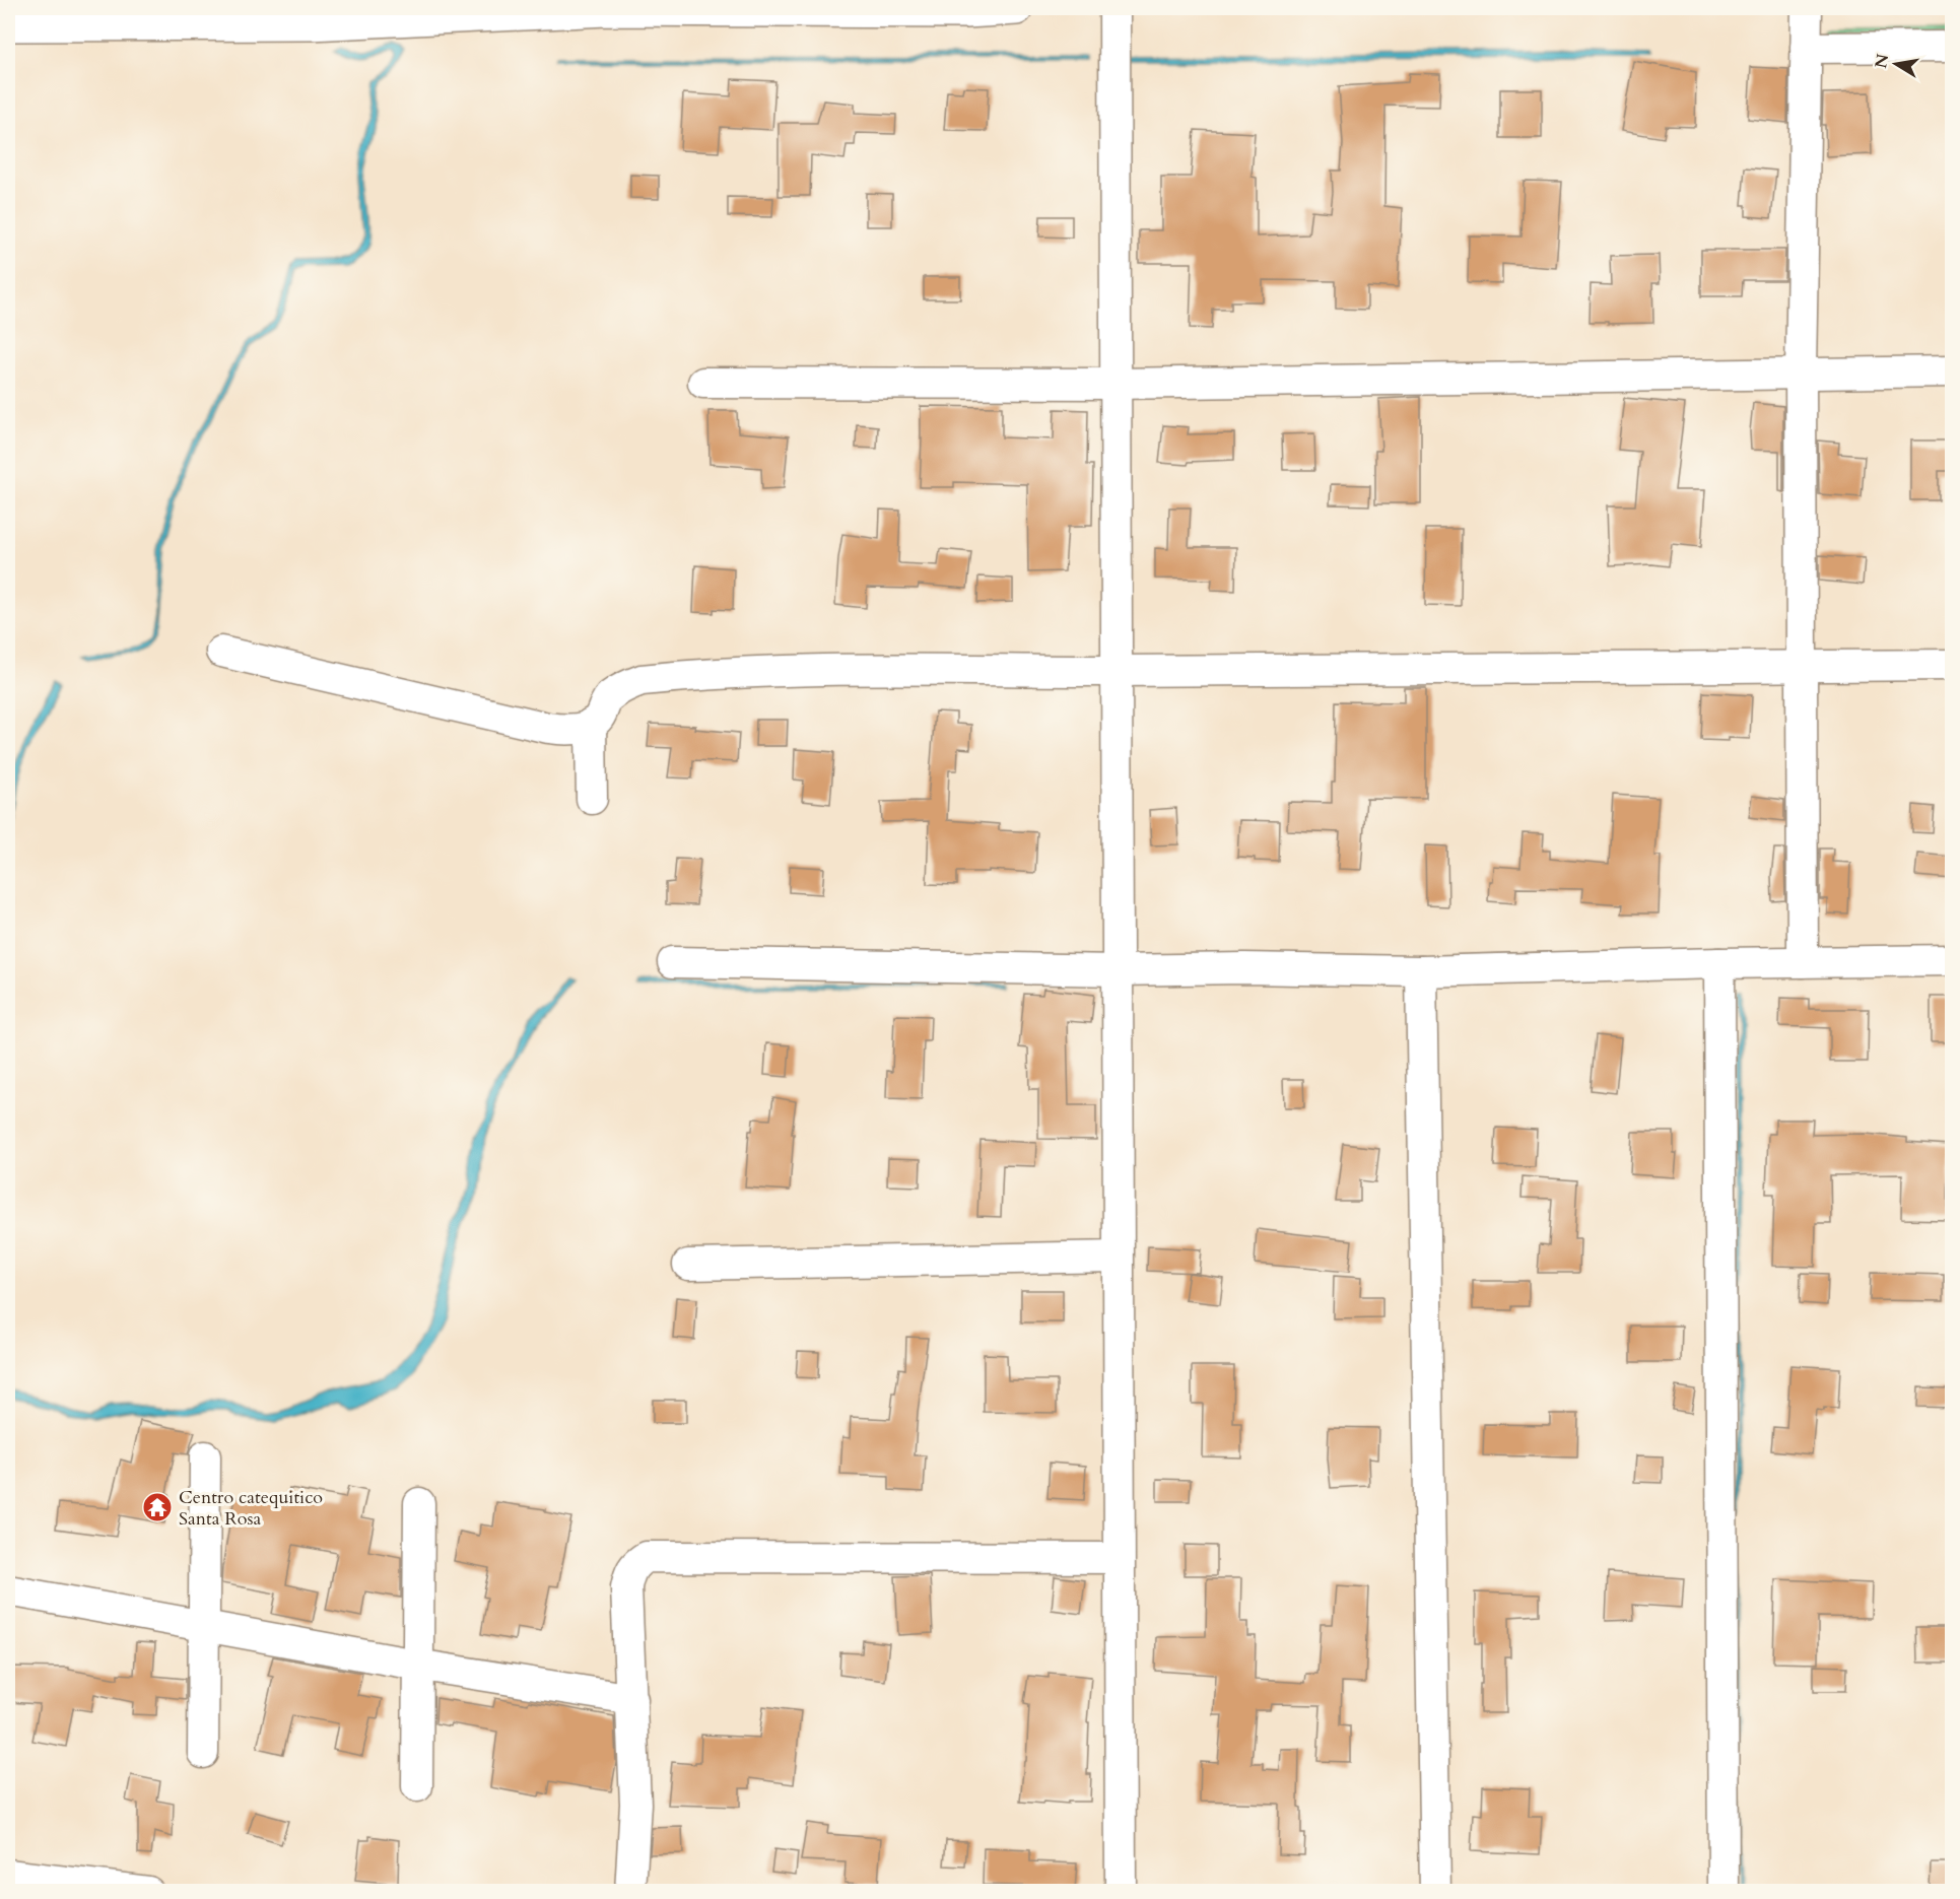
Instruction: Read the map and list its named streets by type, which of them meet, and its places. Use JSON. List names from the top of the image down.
{
  "places": {
    "temple": ["Centro catequitico Santa Rosa"]
  },
  "north": "left"
}
